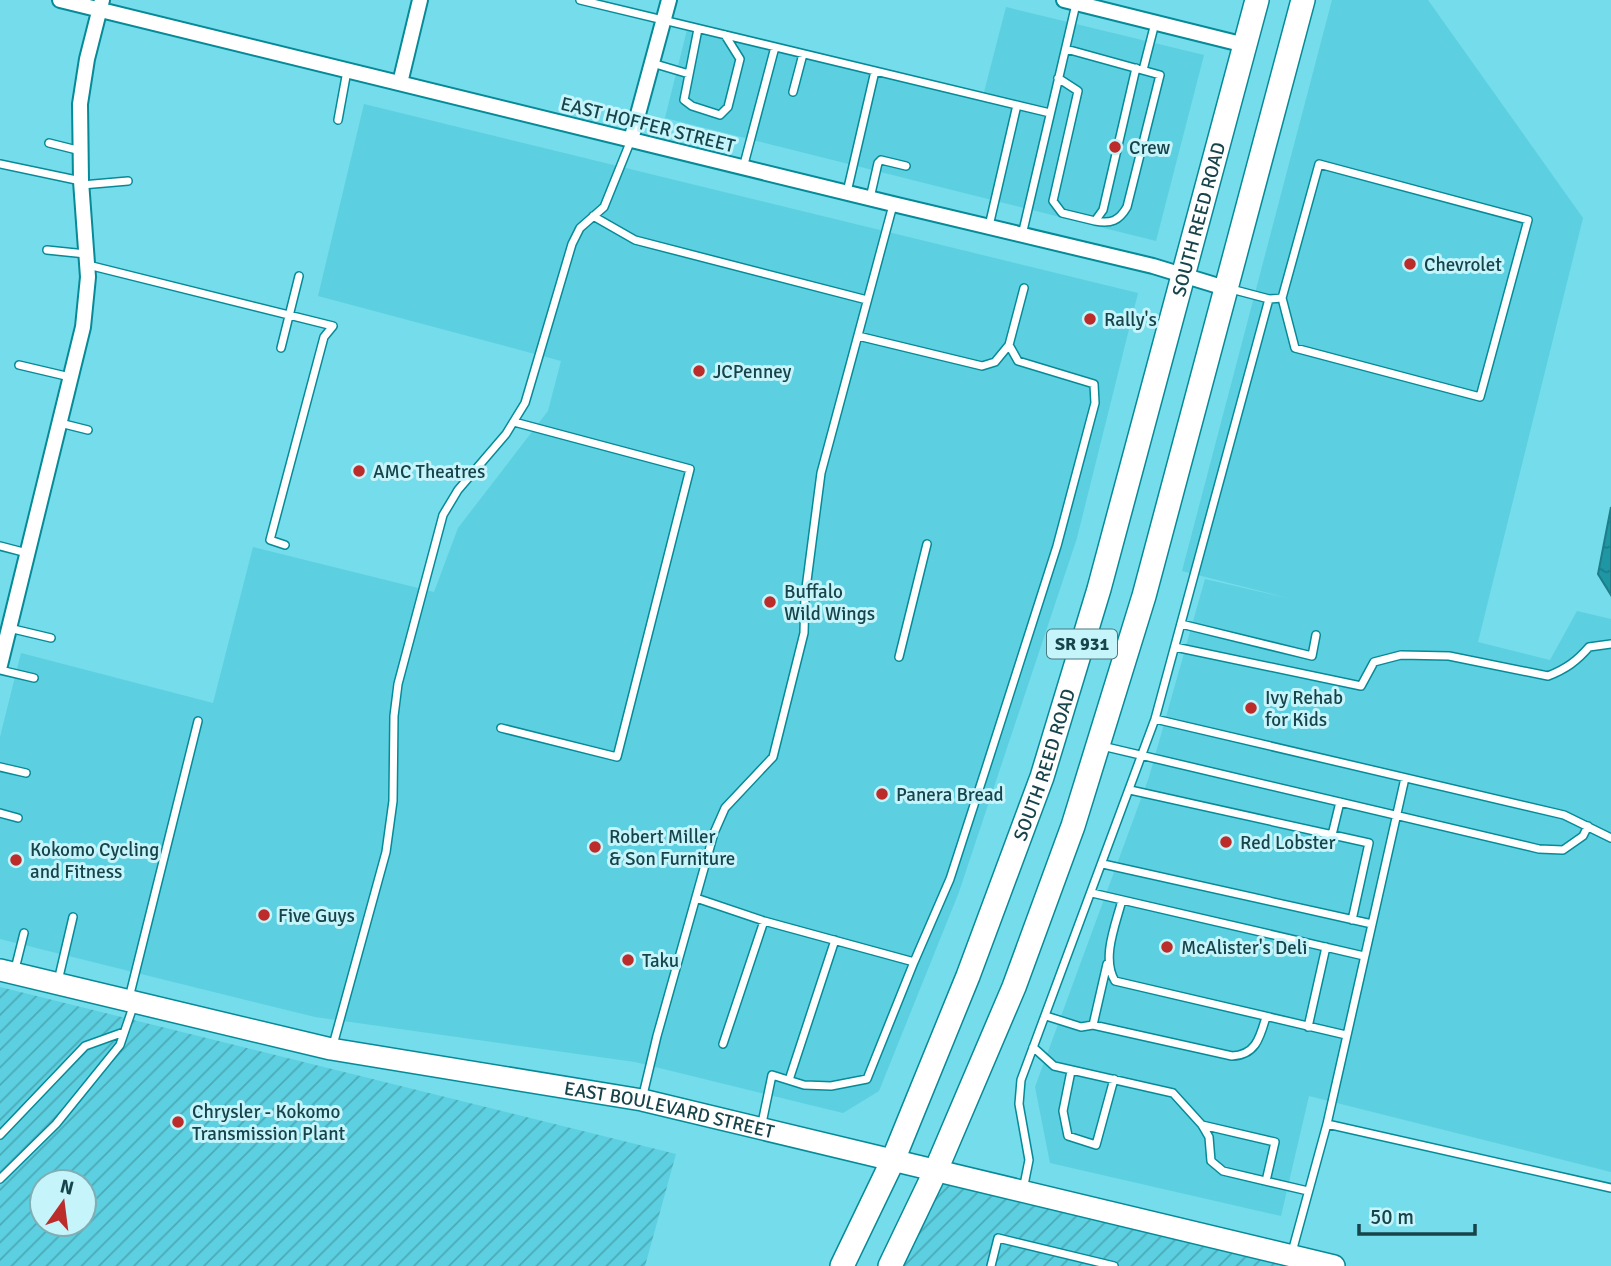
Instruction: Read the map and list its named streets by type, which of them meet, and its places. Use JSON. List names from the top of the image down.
{
  "streets": {
    "main road": ["SOUTH REED ROAD", "SR 931", "EAST BOULEVARD STREET"],
    "street": ["EAST HOFFER STREET"]
  },
  "crossings": [
    ["EAST HOFFER STREET", "SOUTH REED ROAD"],
    ["EAST HOFFER STREET", "SR 931"],
    ["SOUTH REED ROAD", "EAST BOULEVARD STREET"],
    ["SR 931", "EAST BOULEVARD STREET"]
  ],
  "places": [
    "Crew",
    "Chevrolet",
    "Rally's",
    "JCPenney",
    "AMC Theatres",
    "Buffalo Wild Wings",
    "Ivy Rehab for Kids",
    "Panera Bread",
    "Red Lobster",
    "Robert Miller & Son Furniture",
    "Kokomo Cycling and Fitness",
    "Five Guys",
    "McAlister's Deli",
    "Taku",
    "Chrysler - Kokomo Transmission Plant"
  ],
  "scale_bar": "50 m",
  "north": "top"
}
